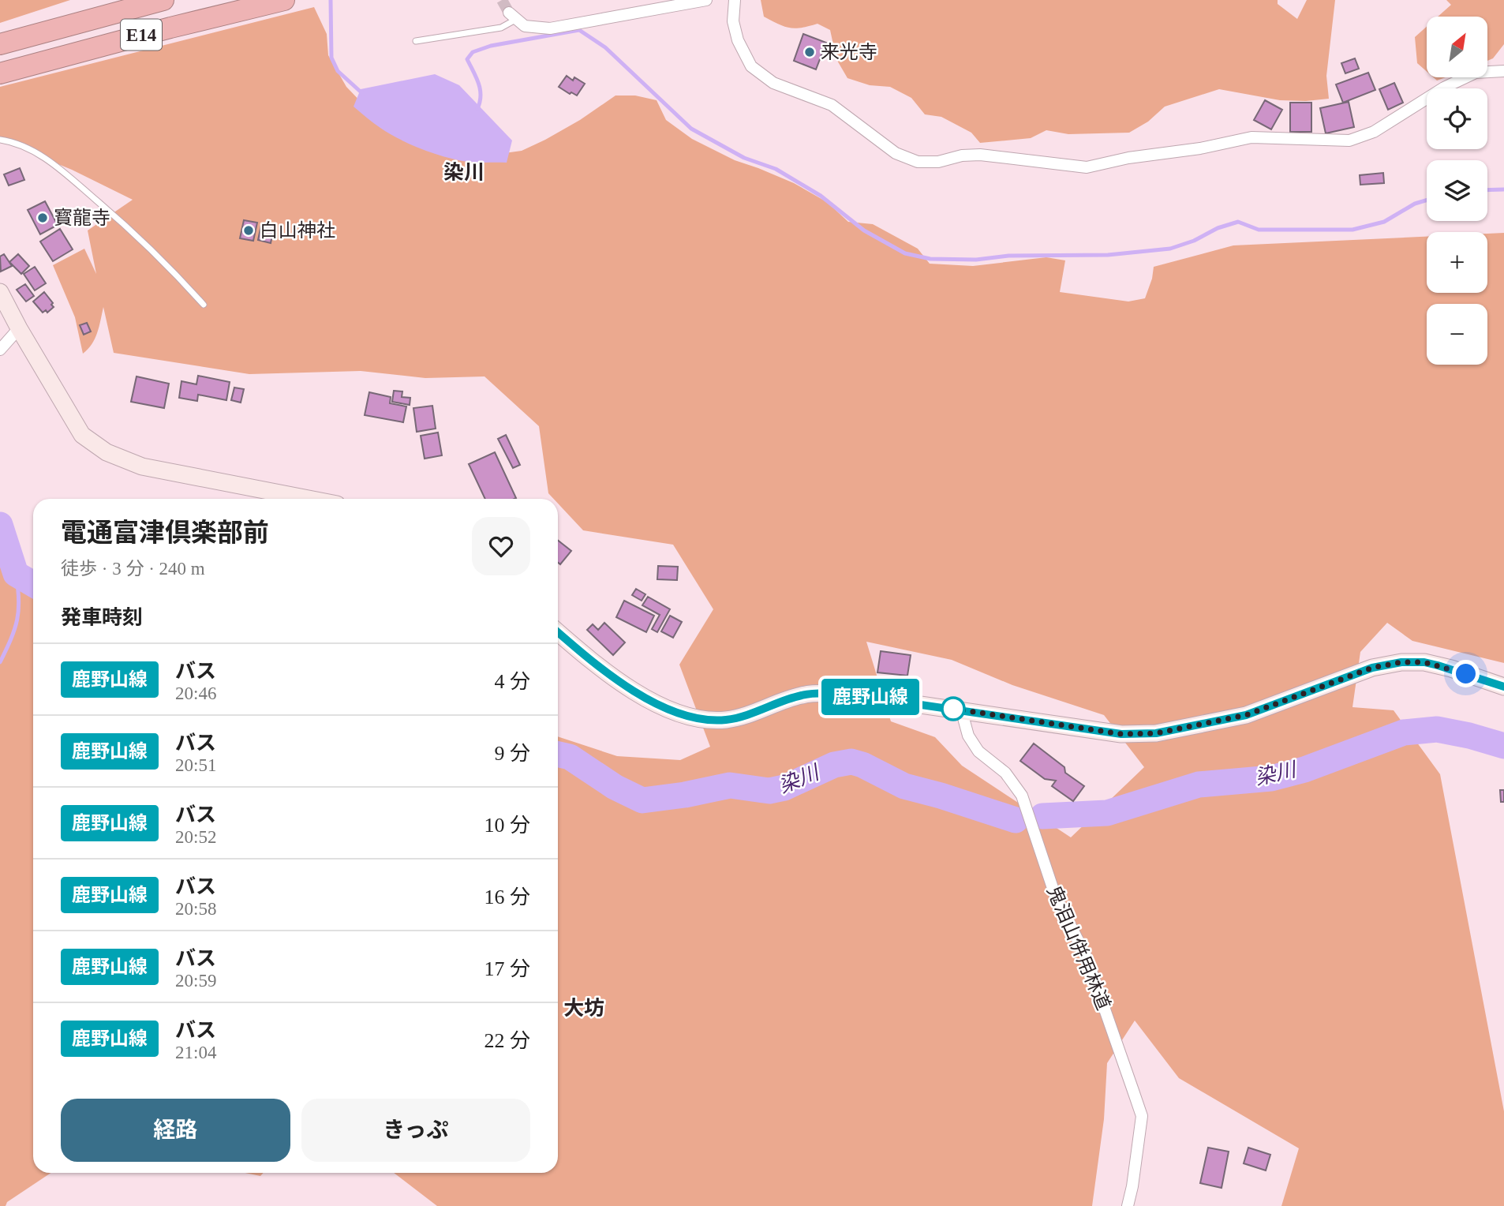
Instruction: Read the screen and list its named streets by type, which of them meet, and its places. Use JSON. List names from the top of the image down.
{
  "streets": {
    "highway": ["E14"],
    "street": ["鬼泪山併用林道"]
  },
  "districts": ["染川", "大坊"],
  "water": ["染川"],
  "places": ["来光寺", "寳龍寺", "白山神社"],
  "lines": ["bus line 鹿野山線"],
  "north": "top right",
  "page": {
    "on_map": "鹿野山線",
    "map_buttons": ["+", "−"],
    "heading": [
      ["電通富津倶楽部前", "徒歩 · 3 分 · 240 m"],
      "発車時刻"
    ],
    "list": [
      {
        "mark": "鹿野山線",
        "name": "バス",
        "note": "20:46",
        "value": "4 分"
      },
      {
        "mark": "鹿野山線",
        "name": "バス",
        "note": "20:51",
        "value": "9 分"
      },
      {
        "mark": "鹿野山線",
        "name": "バス",
        "note": "20:52",
        "value": "10 分"
      },
      {
        "mark": "鹿野山線",
        "name": "バス",
        "note": "20:58",
        "value": "16 分"
      },
      {
        "mark": "鹿野山線",
        "name": "バス",
        "note": "20:59",
        "value": "17 分"
      },
      {
        "mark": "鹿野山線",
        "name": "バス",
        "note": "21:04",
        "value": "22 分"
      }
    ],
    "buttons": ["経路", "きっぷ"]
  }
}
